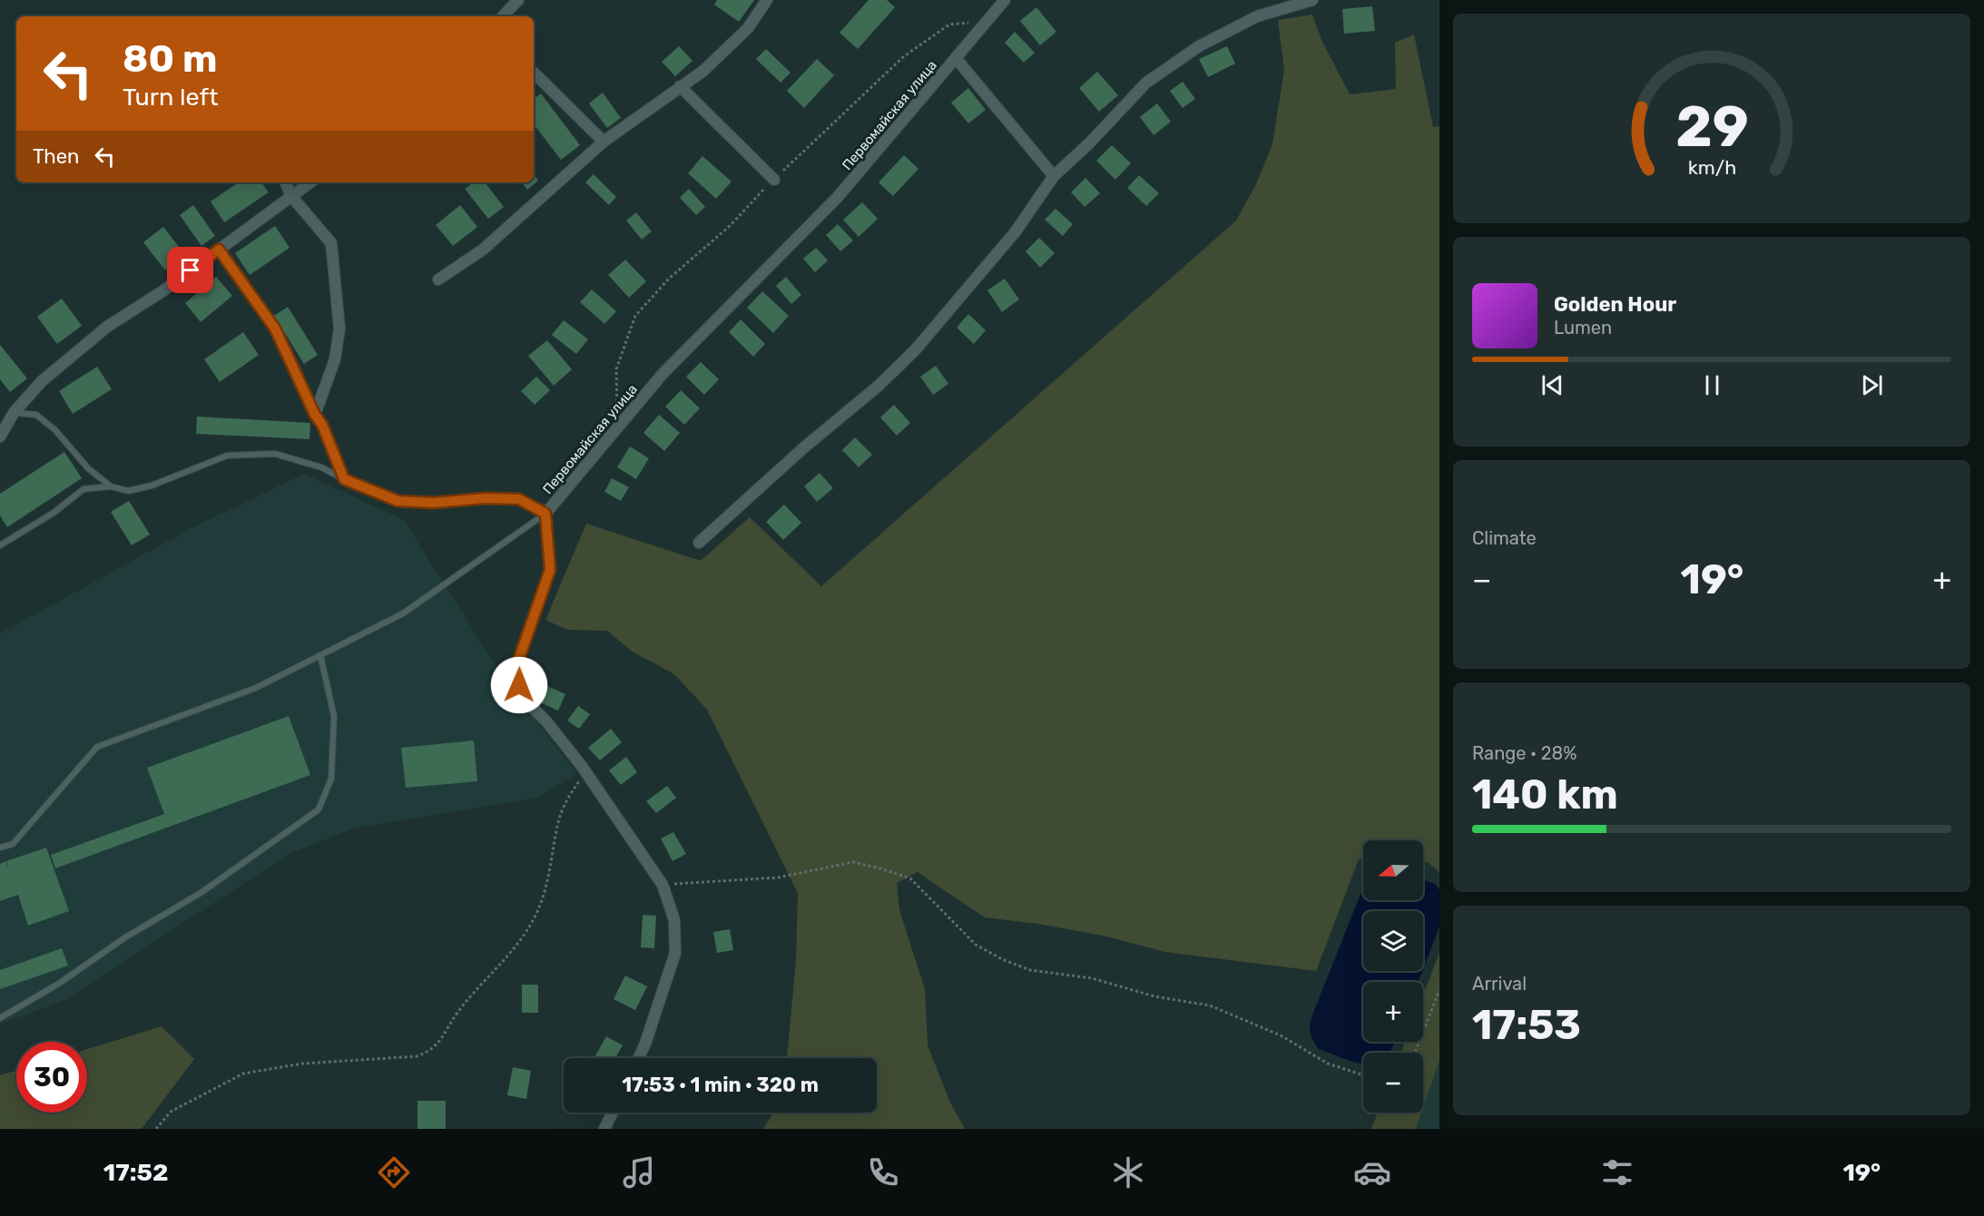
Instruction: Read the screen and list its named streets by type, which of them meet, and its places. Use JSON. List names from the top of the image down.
{
  "streets": {
    "street": ["Первомайская улица"]
  },
  "north": "left",
  "page": {
    "turn": ["80 m", "Turn left"],
    "then": "Then",
    "song": ["Golden Hour", "Lumen"],
    "tile": [
      "Climate",
      ["Range · 28%", "140 km"],
      ["Arrival", "17:53"]
    ],
    "heat": ["−", "19°", "+"],
    "map_buttons": ["+", "−"],
    "limit": "30",
    "trip": "17:53 · 1 min · 320 m",
    "tabs": ["17:52", "19°"],
    "gauge": ["29", "km/h"]
  }
}
